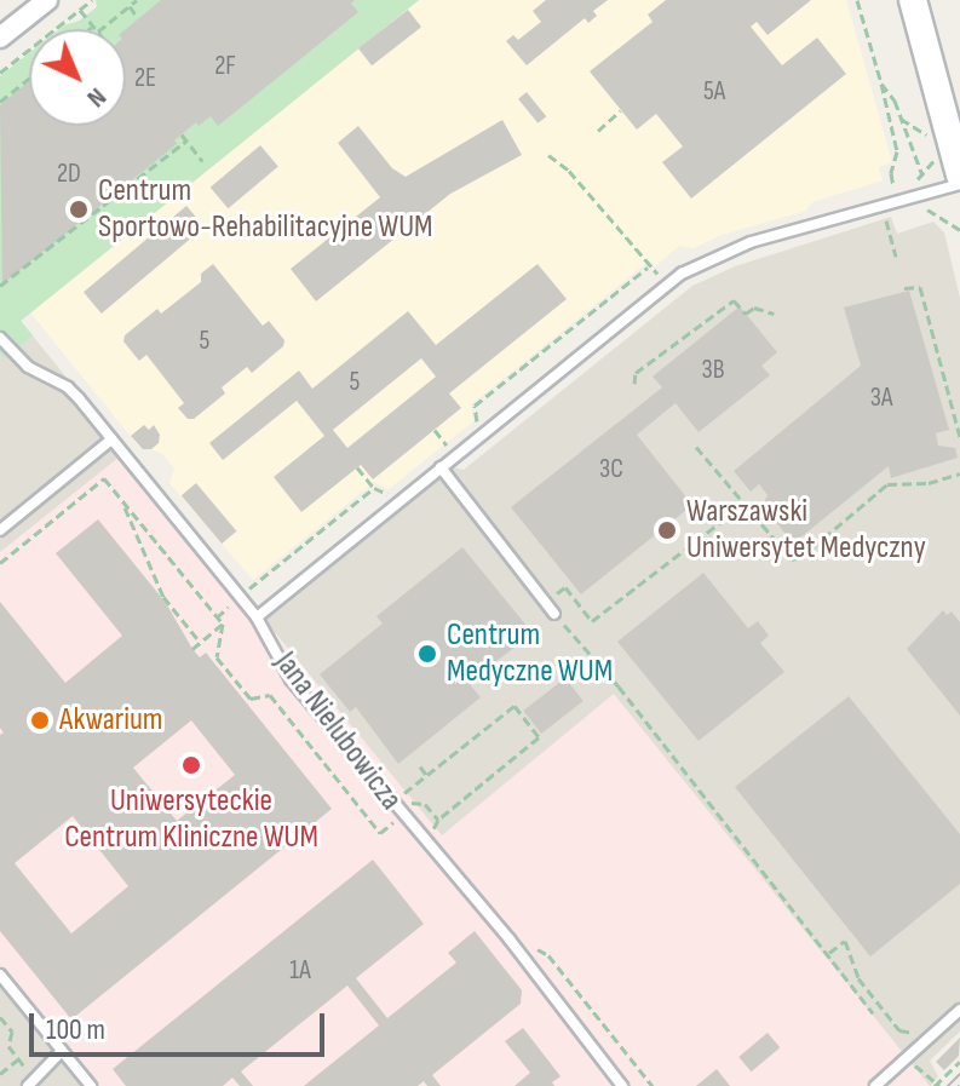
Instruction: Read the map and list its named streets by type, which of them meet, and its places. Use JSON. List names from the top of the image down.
{
  "streets": {
    "lane": ["Jana Nielubowicza"]
  },
  "places": [
    "Centrum Sportowo-Rehabilitacyjne WUM",
    "Warszawski Uniwersytet Medyczny",
    "Centrum Medyczne WUM",
    "Akwarium",
    "Uniwersyteckie Centrum Kliniczne WUM"
  ],
  "house_numbers": [
    "2F",
    "2E",
    "5A",
    "2D",
    "5",
    "3B",
    "5",
    "3A",
    "3C",
    "1A"
  ],
  "scale_bar": "100 m",
  "north": "bottom right"
}
